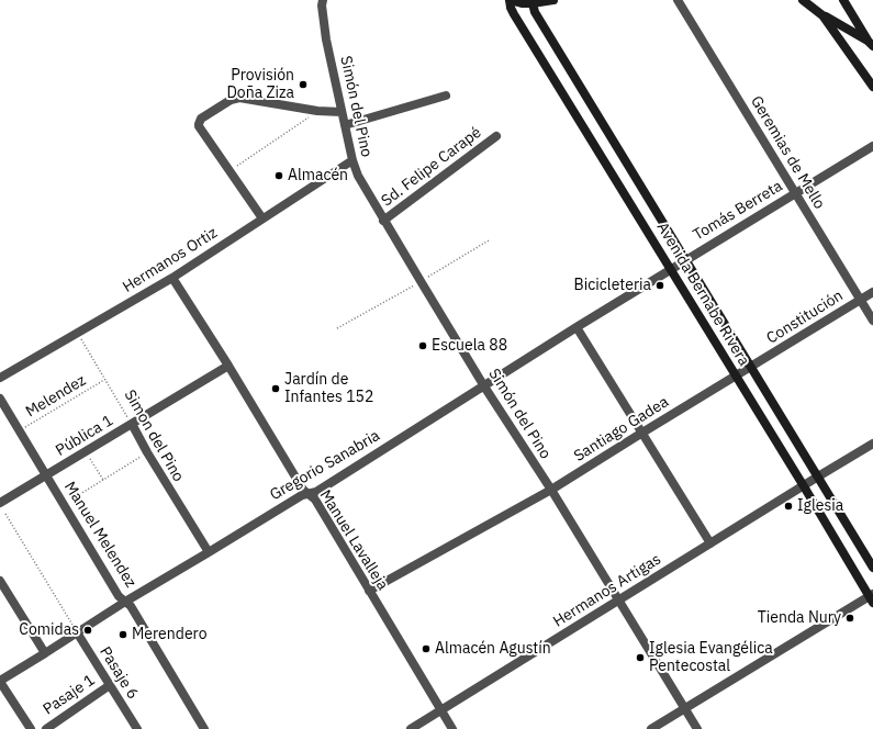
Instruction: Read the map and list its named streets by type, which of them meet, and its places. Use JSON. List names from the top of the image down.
{
  "streets": {
    "street": [
      "Simón del Pino",
      "Geremias de Mello",
      "Sd. Felipe Carapé",
      "Tomás Berreta",
      "Hermanos Ortiz",
      "Avenida Bernabe Rivera",
      "Constitución",
      "Santiago Gadea",
      "Pública 1",
      "Simon del Pino",
      "Gregorio Sanabria",
      "Manuel Melendez",
      "Manuel Lavalleja",
      "Hermanos Artigas",
      "Pasaje 6",
      "Pasaje 1"
    ],
    "path": ["Melendez"]
  },
  "crossings": [
    ["Simón del Pino", "Sd. Felipe Carapé"],
    ["Simón del Pino", "Hermanos Ortiz"],
    ["Simón del Pino", "Santiago Gadea"],
    ["Simón del Pino", "Gregorio Sanabria"],
    ["Simón del Pino", "Hermanos Artigas"],
    ["Geremias de Mello", "Tomás Berreta"],
    ["Geremias de Mello", "Constitución"],
    ["Tomás Berreta", "Avenida Bernabe Rivera"],
    ["Tomás Berreta", "Gregorio Sanabria"],
    ["Hermanos Ortiz", "Simon del Pino"],
    ["Hermanos Ortiz", "Manuel Lavalleja"],
    ["Avenida Bernabe Rivera", "Constitución"],
    ["Avenida Bernabe Rivera", "Santiago Gadea"],
    ["Avenida Bernabe Rivera", "Gregorio Sanabria"],
    ["Avenida Bernabe Rivera", "Hermanos Artigas"],
    ["Constitución", "Santiago Gadea"],
    ["Melendez", "Simon del Pino"],
    ["Melendez", "Manuel Melendez"],
    ["Santiago Gadea", "Manuel Lavalleja"],
    ["Pública 1", "Simon del Pino"],
    ["Pública 1", "Manuel Melendez"],
    ["Pública 1", "Manuel Lavalleja"],
    ["Simon del Pino", "Gregorio Sanabria"],
    ["Gregorio Sanabria", "Manuel Melendez"],
    ["Gregorio Sanabria", "Manuel Lavalleja"],
    ["Gregorio Sanabria", "Pasaje 6"],
    ["Manuel Lavalleja", "Hermanos Artigas"],
    ["Pasaje 6", "Pasaje 1"]
  ],
  "places": [
    "Provisión Doña Ziza",
    "Almacén",
    "Bicicleteria",
    "Escuela 88",
    "Jardín de Infantes 152",
    "Iglesia",
    "Tienda Nury",
    "Comidas",
    "Merendero",
    "Almacén Agustín",
    "Iglesia Evangélica Pentecostal"
  ]
}
